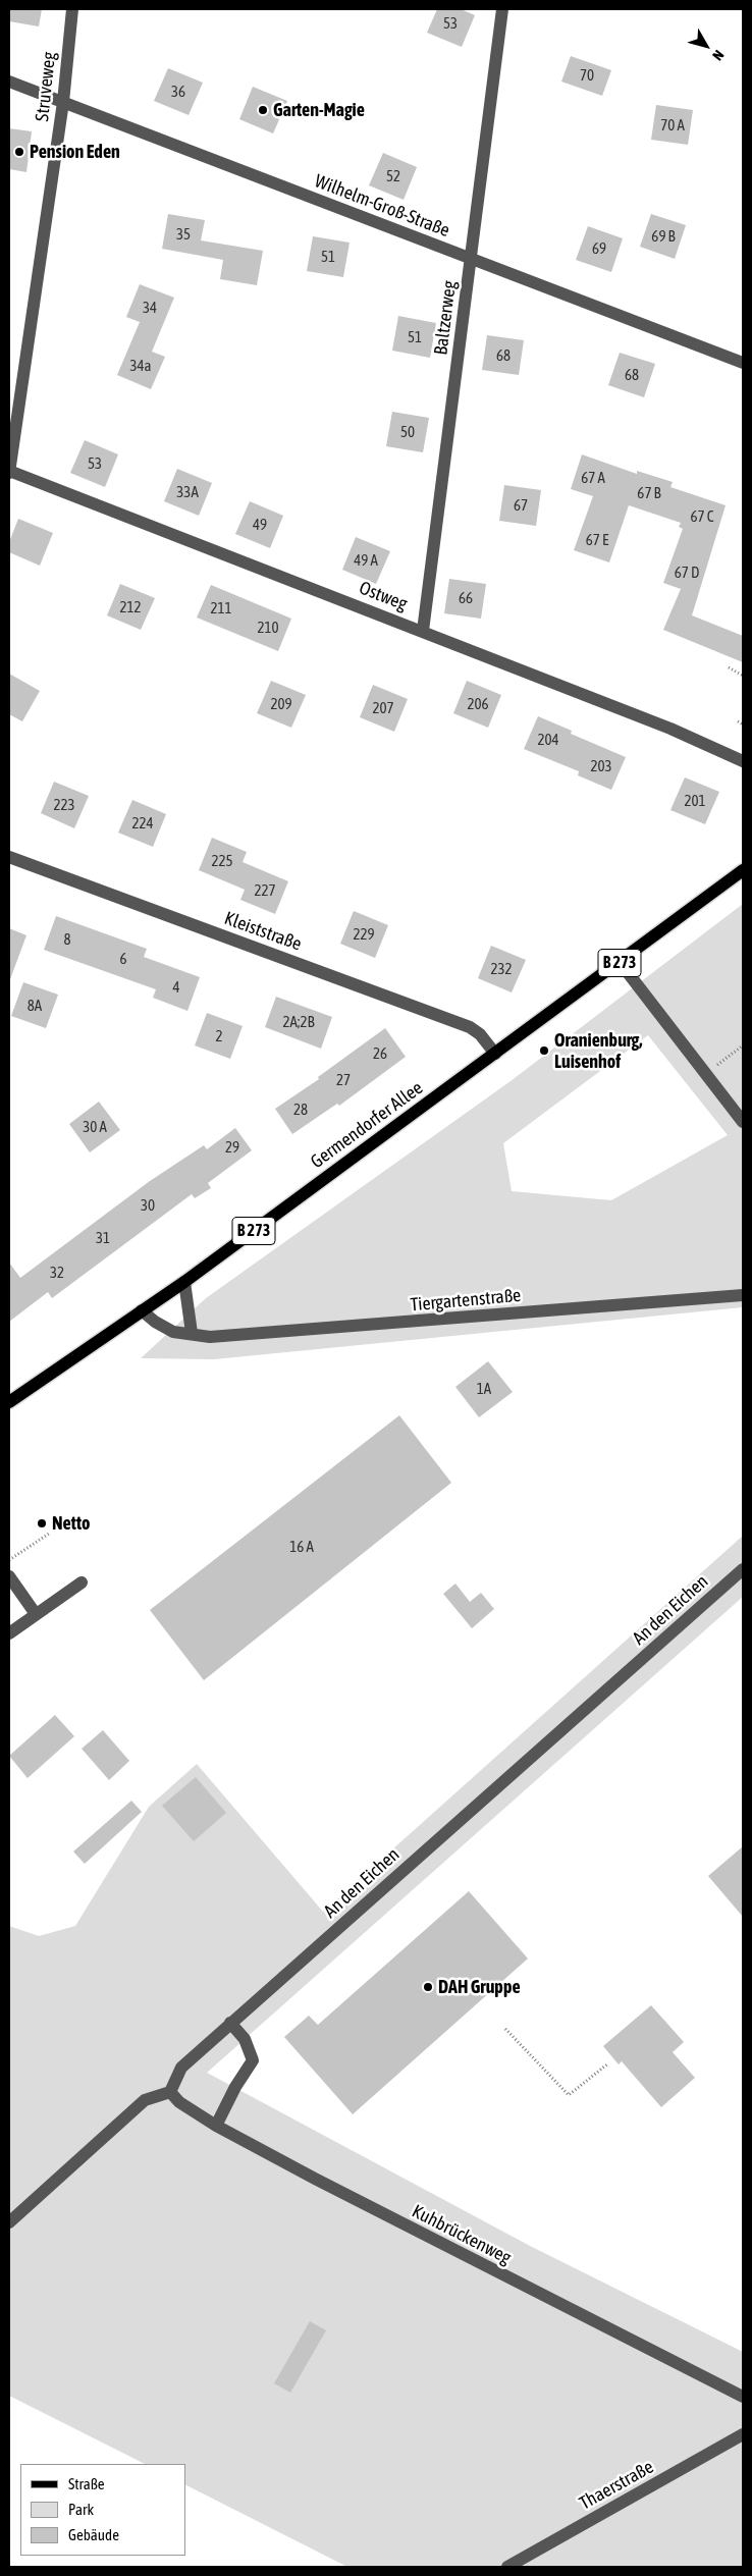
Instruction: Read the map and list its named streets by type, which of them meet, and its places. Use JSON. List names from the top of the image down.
{
  "streets": {
    "main road": ["B 273", "Germendorfer Allee"],
    "street": [
      "Struveweg",
      "Wilhelm-Groß-Straße",
      "Baltzerweg",
      "Ostweg",
      "Kleiststraße",
      "Tiergartenstraße",
      "An den Eichen",
      "Kuhbrückenweg",
      "Thaerstraße"
    ]
  },
  "crossings": [
    ["Struveweg", "Wilhelm-Groß-Straße"],
    ["Struveweg", "Ostweg"],
    ["Wilhelm-Groß-Straße", "Baltzerweg"],
    ["Baltzerweg", "Ostweg"],
    ["Kleiststraße", "Germendorfer Allee"],
    ["Germendorfer Allee", "Tiergartenstraße"],
    ["An den Eichen", "Kuhbrückenweg"]
  ],
  "places": [
    "Garten-Magie",
    "Pension Eden",
    "Oranienburg, Luisenhof",
    "Netto",
    "DAH Gruppe"
  ],
  "house_numbers": [
    "53",
    "70",
    "36",
    "70 A",
    "52",
    "35",
    "69 B",
    "69",
    "51",
    "34",
    "51",
    "68",
    "34a",
    "68",
    "50",
    "53",
    "67 A",
    "33A",
    "67 B",
    "67",
    "67 C",
    "49",
    "67 E",
    "49 A",
    "67 D",
    "66",
    "212",
    "211",
    "210",
    "209",
    "206",
    "207",
    "204",
    "203",
    "201",
    "223",
    "224",
    "225",
    "227",
    "229",
    "8",
    "6",
    "232",
    "4",
    "8A",
    "2A;2B",
    "2",
    "26",
    "27",
    "28",
    "30 A",
    "29",
    "30",
    "31",
    "32",
    "1A",
    "16 A"
  ],
  "legend": ["Straße", "Park", "Gebäude"],
  "north": "bottom right"
}
